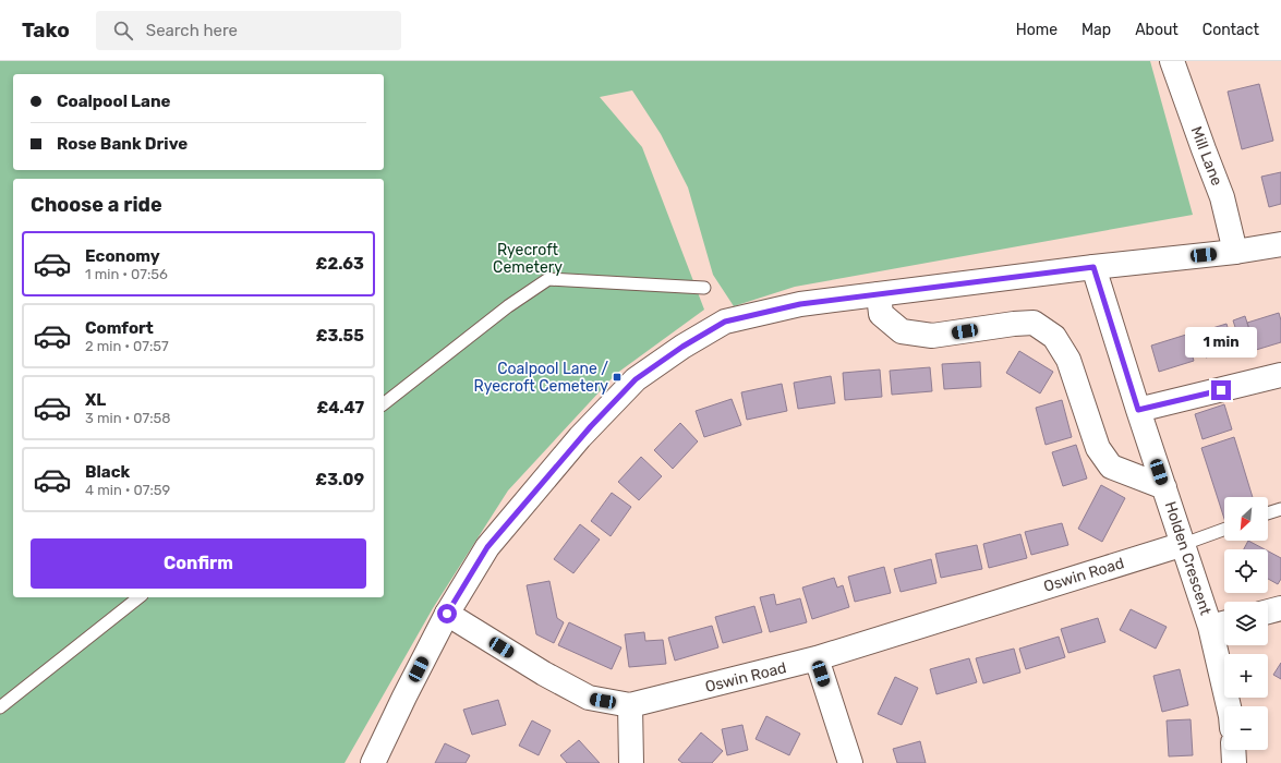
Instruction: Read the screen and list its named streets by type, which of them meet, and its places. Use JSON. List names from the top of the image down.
{
  "streets": {
    "street": ["Mill Lane", "Holden Crescent", "Oswin Road"]
  },
  "crossings": [
    ["Holden Crescent", "Oswin Road"]
  ],
  "parks": ["Ryecroft Cemetery"],
  "places": {
    "transit": ["Coalpool Lane / Ryecroft Cemetery"]
  },
  "north": "bottom left",
  "page": {
    "header": "Tako",
    "search": "Search here",
    "nav": [
      "Home",
      "Map",
      "About",
      "Contact"
    ],
    "banner": ["Coalpool Lane", "Rose Bank Drive"],
    "heading": "Choose a ride",
    "list": [
      {
        "name": "Economy",
        "note": "1 min · 07:56",
        "value": "£2.63"
      },
      {
        "name": "Comfort",
        "note": "2 min · 07:57",
        "value": "£3.55"
      },
      {
        "name": "XL",
        "note": "3 min · 07:58",
        "value": "£4.47"
      },
      {
        "name": "Black",
        "note": "4 min · 07:59",
        "value": "£3.09"
      }
    ],
    "bubble": "1 min",
    "map_buttons": ["+", "−"],
    "buttons": "Confirm"
  }
}
